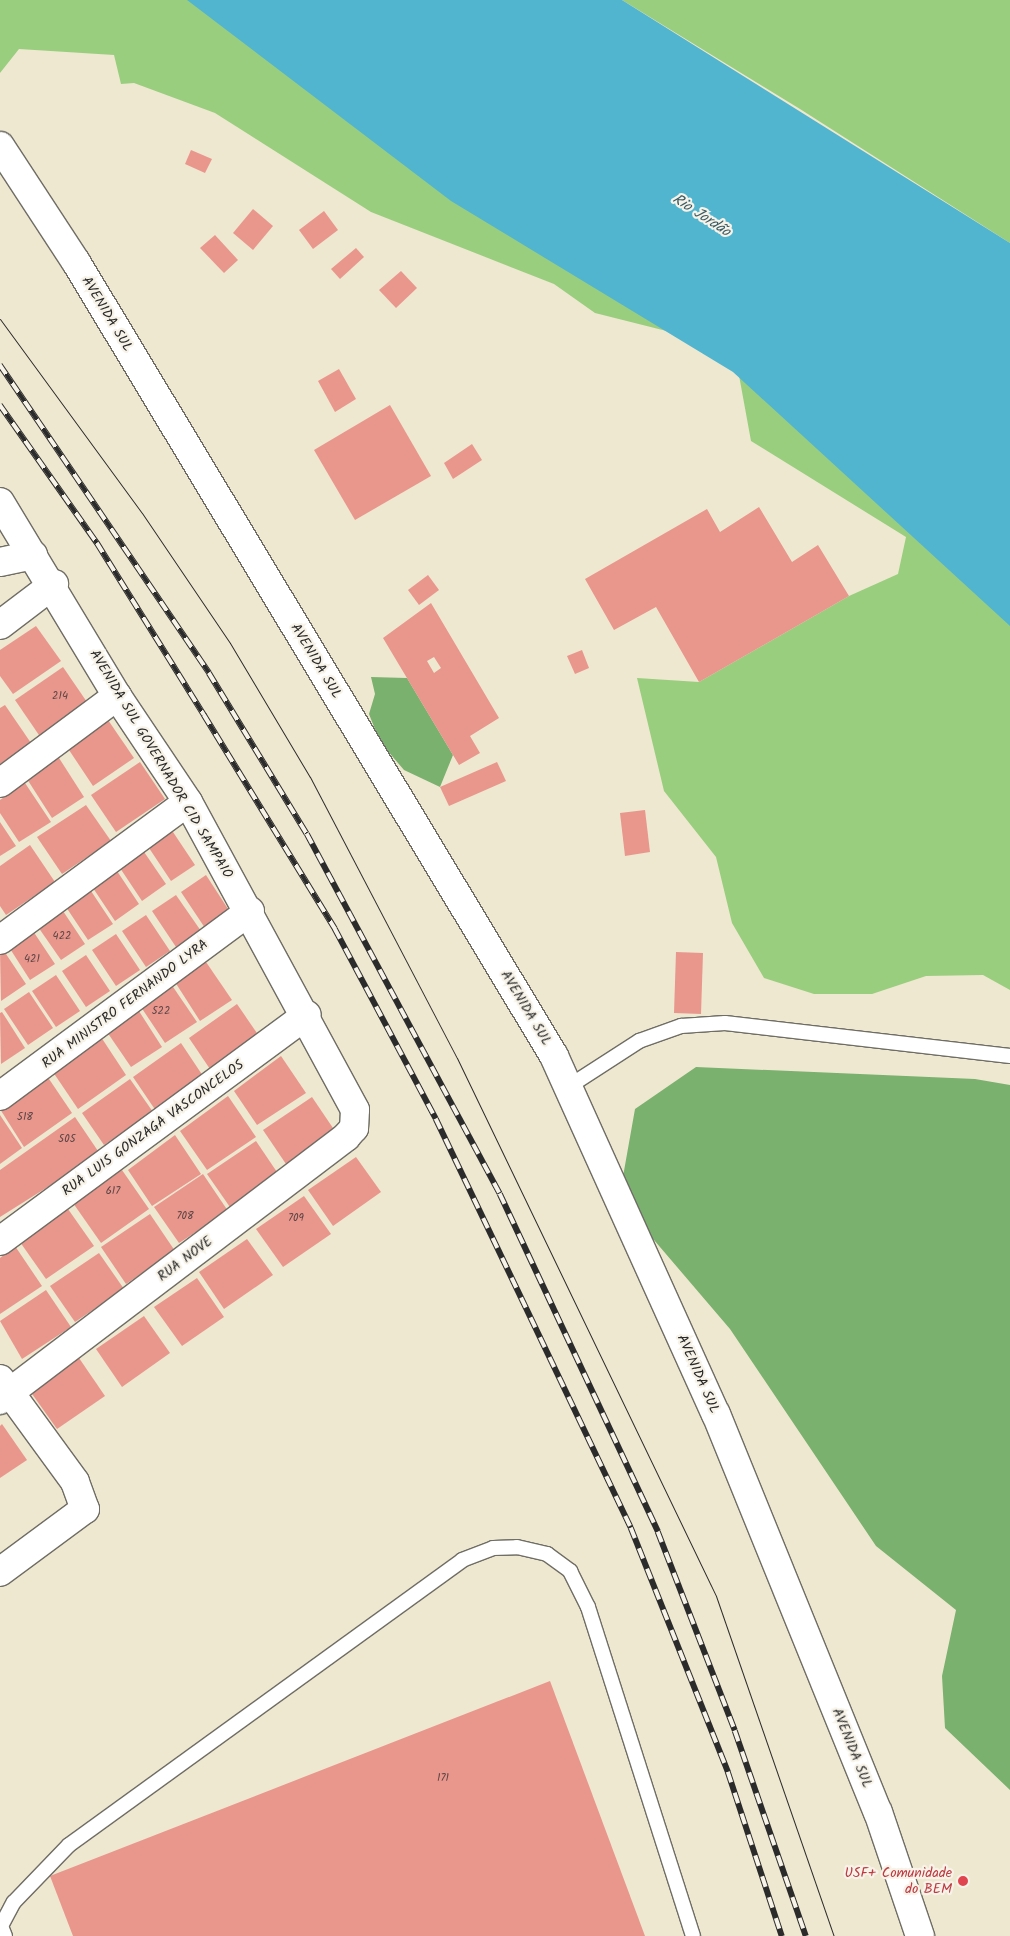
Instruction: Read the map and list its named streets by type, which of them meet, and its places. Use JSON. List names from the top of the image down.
{
  "streets": {
    "street": [
      "AVENIDA SUL",
      "AVENIDA SUL GOVERNADOR CID SAMPAIO",
      "RUA MINISTRO FERNANDO LYRA",
      "RUA LUIS GONZAGA VASCONCELOS",
      "RUA NOVE"
    ]
  },
  "crossings": [
    ["AVENIDA SUL GOVERNADOR CID SAMPAIO", "RUA MINISTRO FERNANDO LYRA"],
    ["AVENIDA SUL GOVERNADOR CID SAMPAIO", "RUA LUIS GONZAGA VASCONCELOS"],
    ["AVENIDA SUL GOVERNADOR CID SAMPAIO", "RUA NOVE"]
  ],
  "water": ["Rio Jordão"],
  "places": ["USF+ Comunidade do BEM"],
  "house_numbers": [
    "214",
    "422",
    "421",
    "522",
    "518",
    "505",
    "617",
    "708",
    "709",
    "171"
  ]
}
